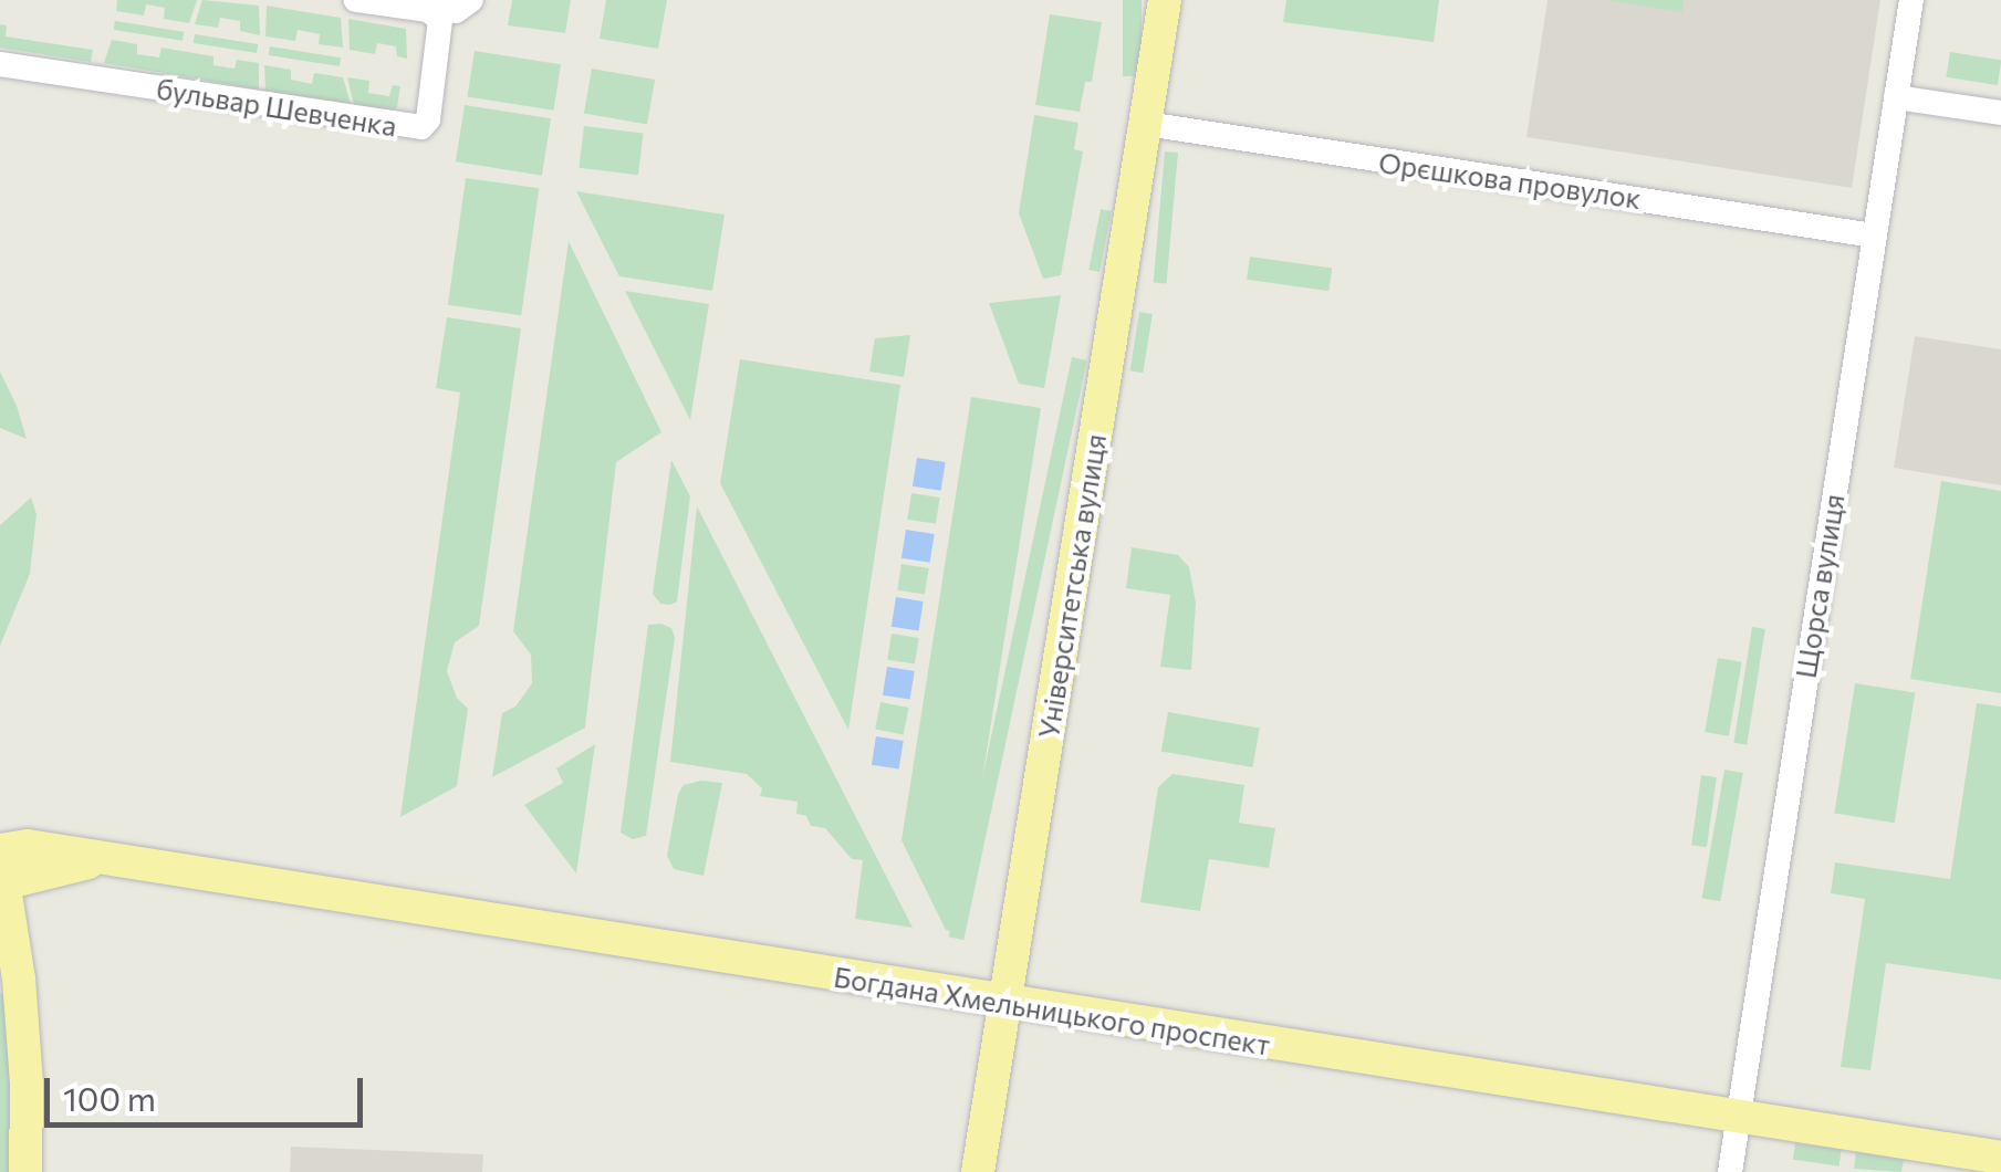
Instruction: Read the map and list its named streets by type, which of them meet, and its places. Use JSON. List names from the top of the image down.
{
  "streets": {
    "main road": ["Університетська вулиця", "Богдана Хмельницького проспект"],
    "street": ["бульвар Шевченка", "Орєшкова провулок", "Щорса вулиця"]
  },
  "crossings": [
    ["Орєшкова провулок", "Університетська вулиця"],
    ["Орєшкова провулок", "Щорса вулиця"],
    ["Університетська вулиця", "Богдана Хмельницького проспект"],
    ["Щорса вулиця", "Богдана Хмельницького проспект"]
  ],
  "scale_bar": "100 m"
}
